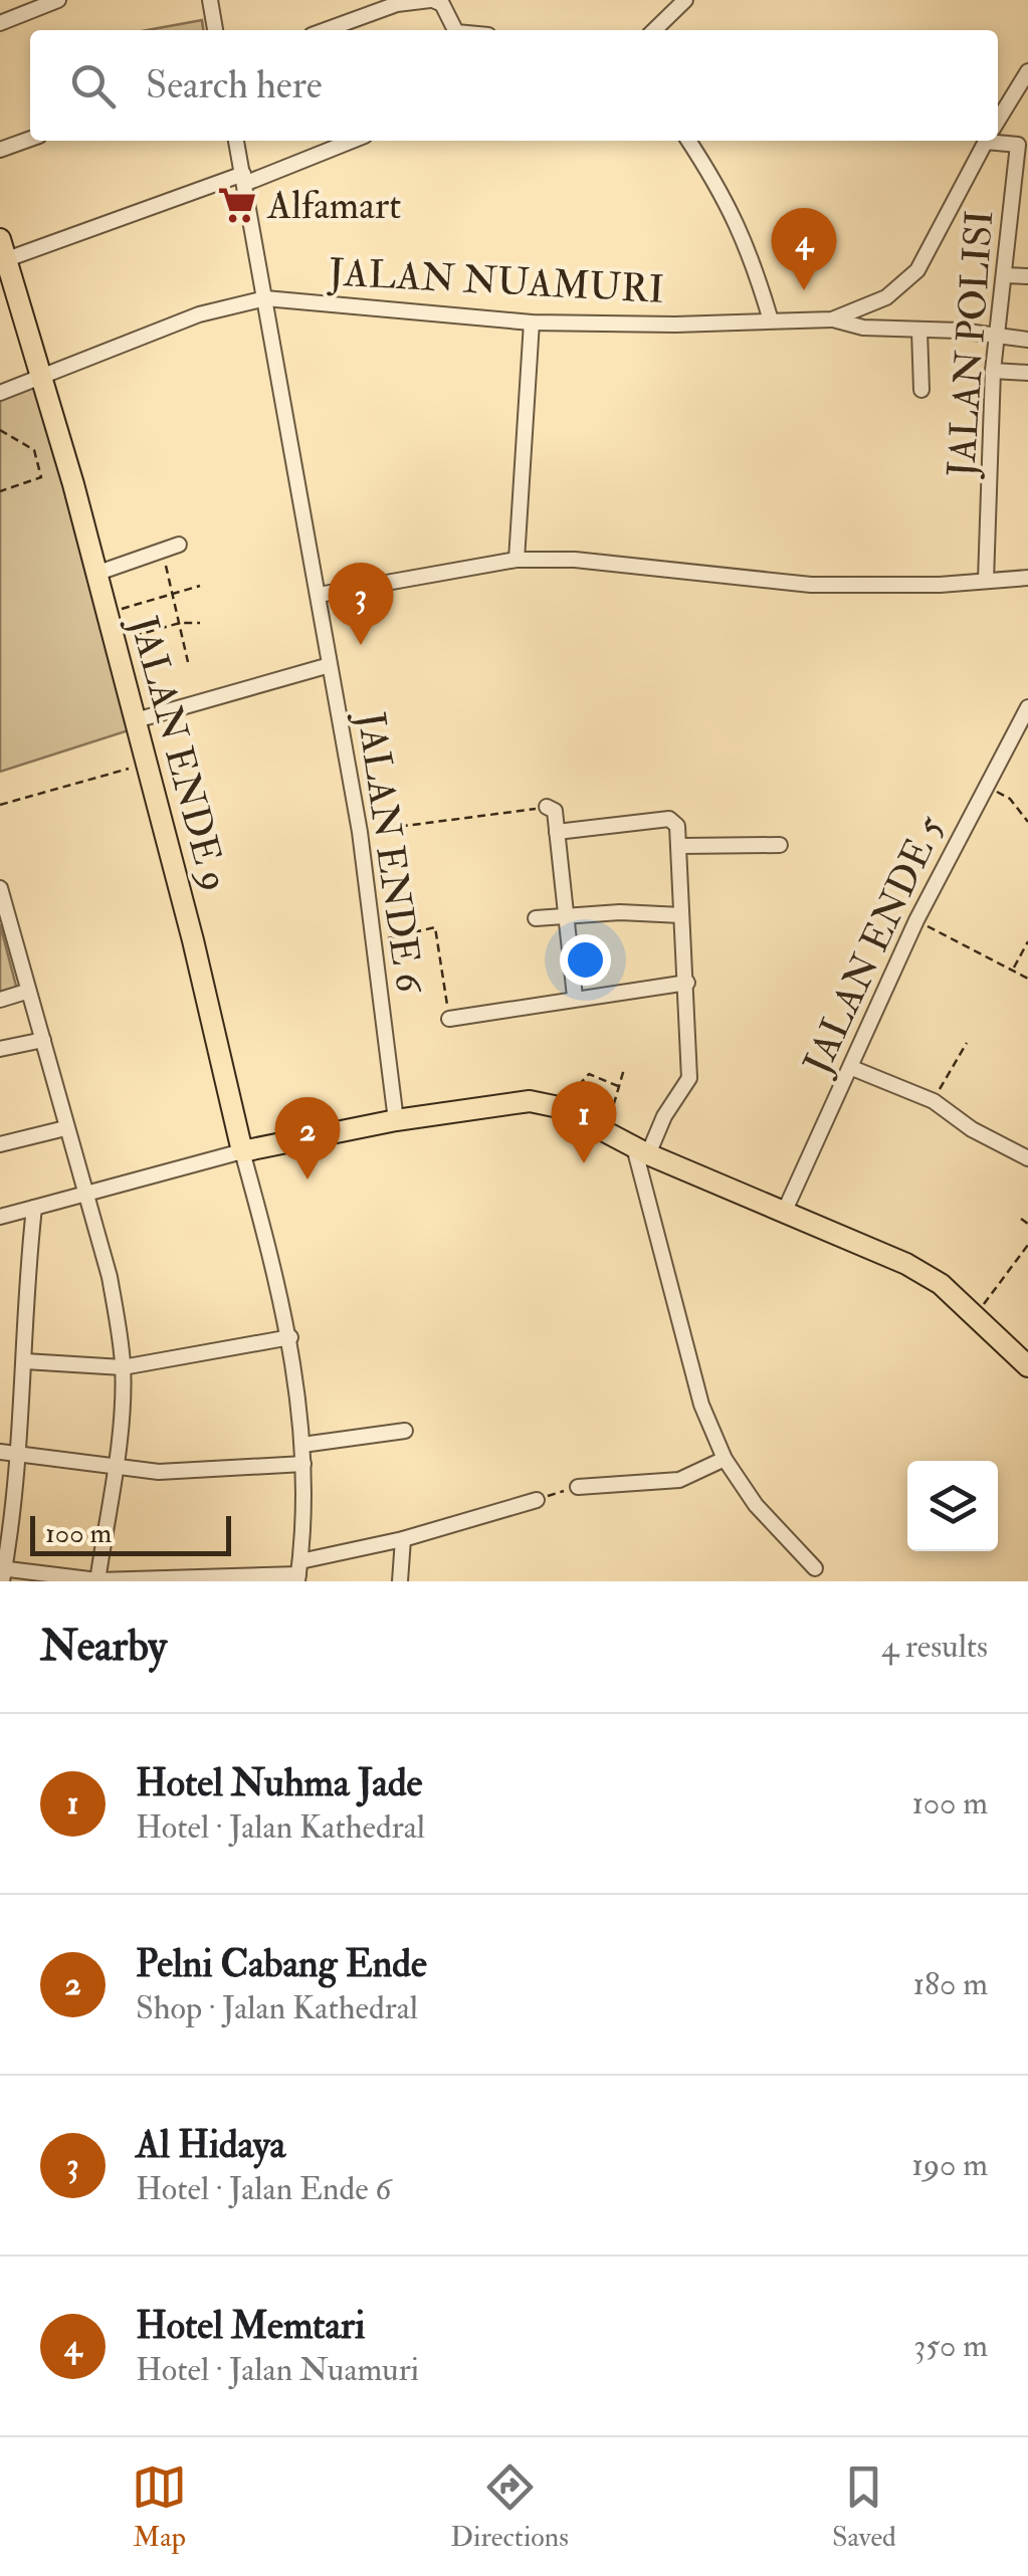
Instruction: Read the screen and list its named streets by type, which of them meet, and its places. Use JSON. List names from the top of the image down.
{
  "streets": {
    "highway": ["JALAN ENDE 9"],
    "street": [
      "JALAN NUAMURI",
      "JALAN POLISI",
      "JALAN ENDE 6",
      "JALAN ENDE 5"
    ]
  },
  "crossings": [
    ["JALAN NUAMURI", "JALAN ENDE 9"],
    ["JALAN NUAMURI", "JALAN ENDE 6"]
  ],
  "places": {
    "supermarket": ["Alfamart"]
  },
  "scale_bar": "100 m",
  "page": {
    "search": "Search here",
    "pins": [
      "4",
      "3",
      "1",
      "2"
    ],
    "scale": "100 m",
    "heading": ["Nearby", "4 results"],
    "list": [
      {
        "mark": "1",
        "name": "Hotel Nuhma Jade",
        "note": "Hotel · Jalan Kathedral",
        "value": "100 m"
      },
      {
        "mark": "2",
        "name": "Pelni Cabang Ende",
        "note": "Shop · Jalan Kathedral",
        "value": "180 m"
      },
      {
        "mark": "3",
        "name": "Al Hidaya",
        "note": "Hotel · Jalan Ende 6",
        "value": "190 m"
      },
      {
        "mark": "4",
        "name": "Hotel Memtari",
        "note": "Hotel · Jalan Nuamuri",
        "value": "350 m"
      }
    ],
    "nav": ["Map", "Directions", "Saved"]
  }
}
